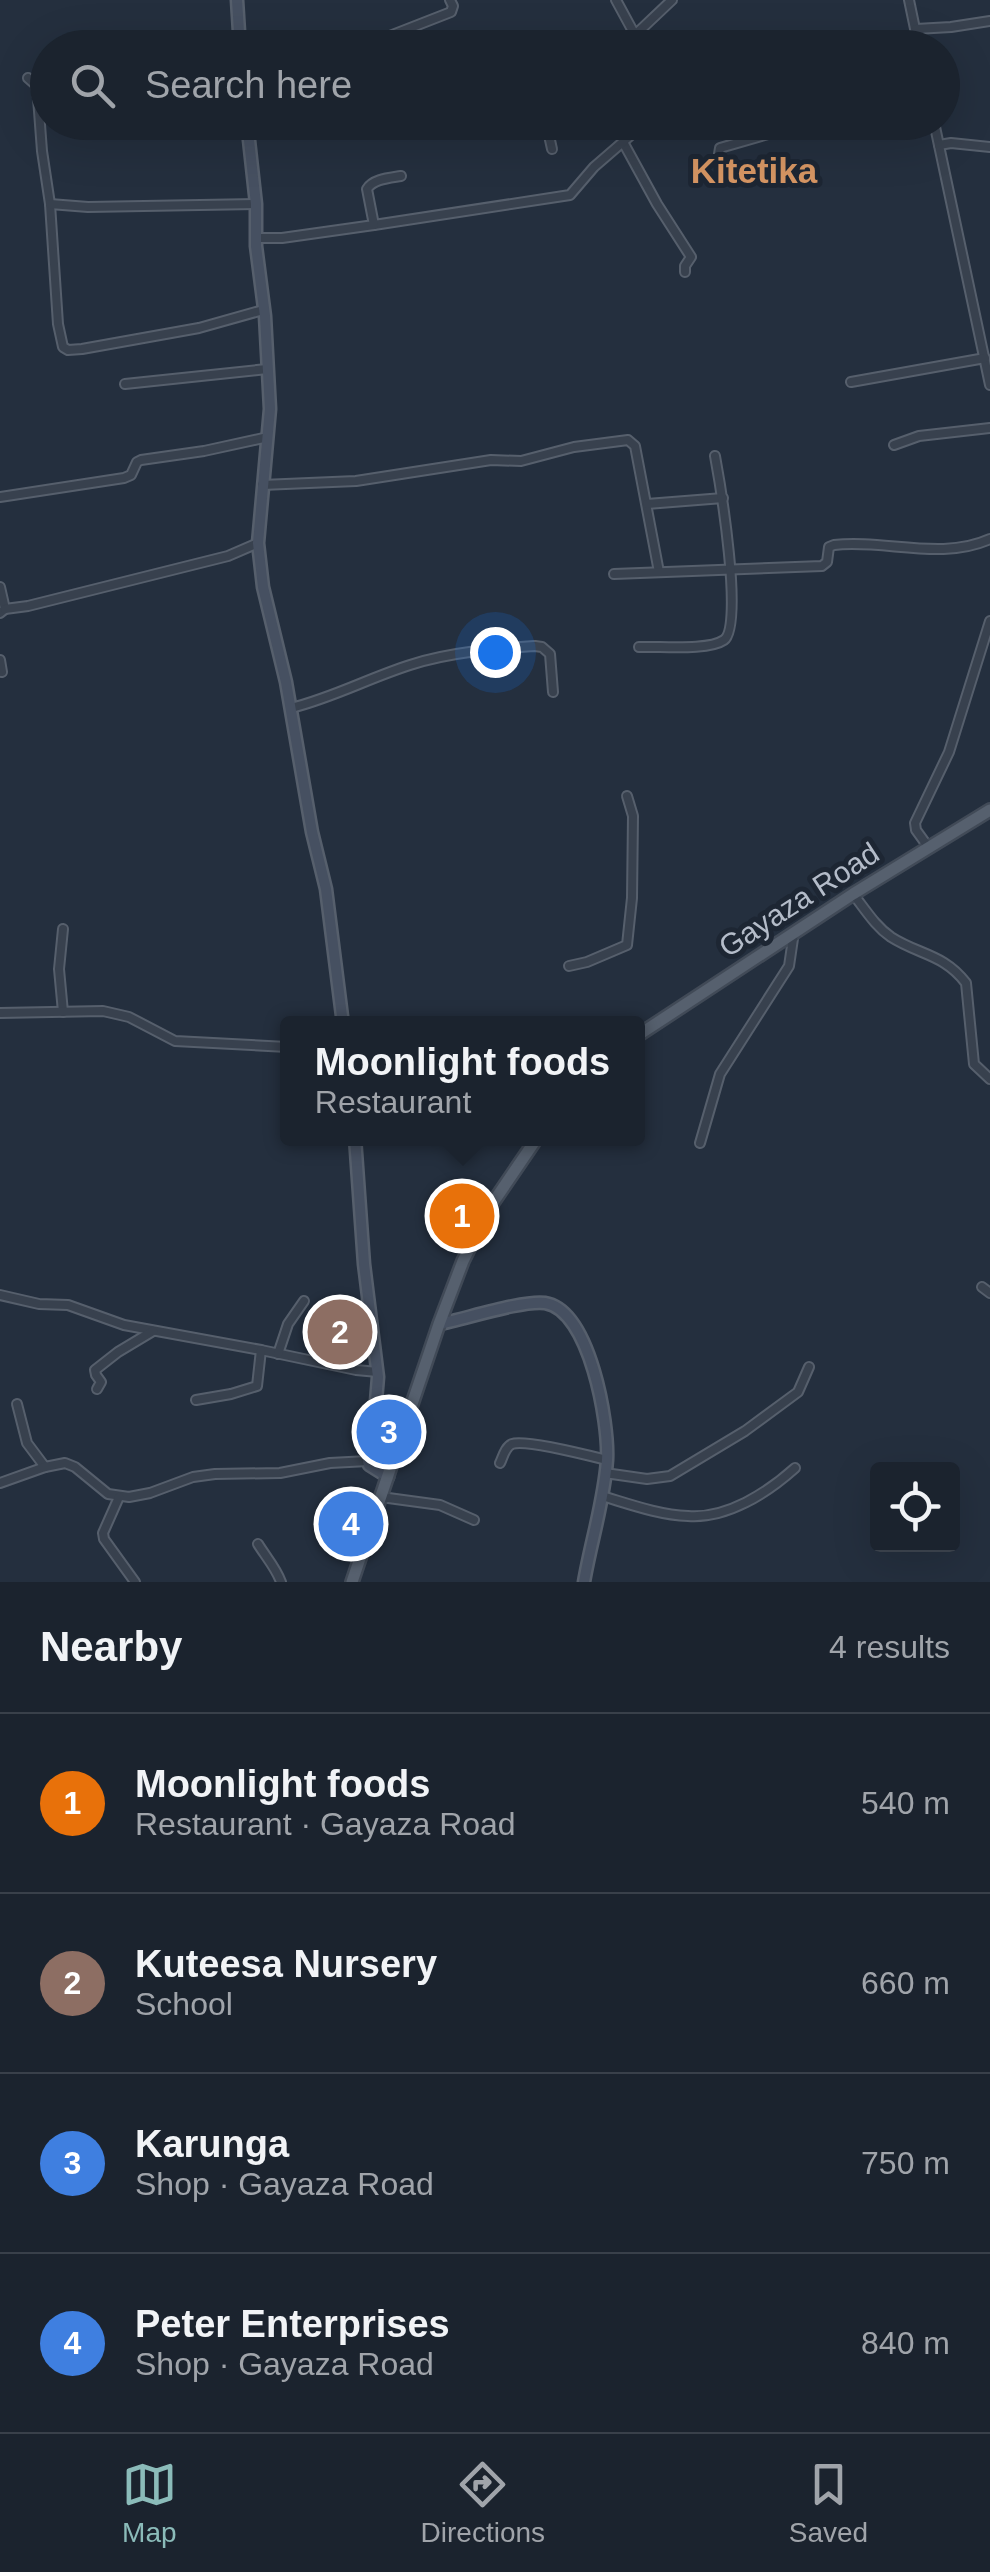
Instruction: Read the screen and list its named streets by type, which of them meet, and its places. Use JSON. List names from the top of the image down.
{
  "streets": {
    "main road": ["Gayaza Road"]
  },
  "districts": ["Kitetika"],
  "page": {
    "search": "Search here",
    "popup": ["Moonlight foods", "Restaurant"],
    "pins": [
      "1",
      "2",
      "3",
      "4"
    ],
    "heading": ["Nearby", "4 results"],
    "list": [
      {
        "mark": "1",
        "name": "Moonlight foods",
        "note": "Restaurant · Gayaza Road",
        "value": "540 m"
      },
      {
        "mark": "2",
        "name": "Kuteesa Nursery",
        "note": "School",
        "value": "660 m"
      },
      {
        "mark": "3",
        "name": "Karunga",
        "note": "Shop · Gayaza Road",
        "value": "750 m"
      },
      {
        "mark": "4",
        "name": "Peter Enterprises",
        "note": "Shop · Gayaza Road",
        "value": "840 m"
      }
    ],
    "nav": ["Map", "Directions", "Saved"]
  }
}
